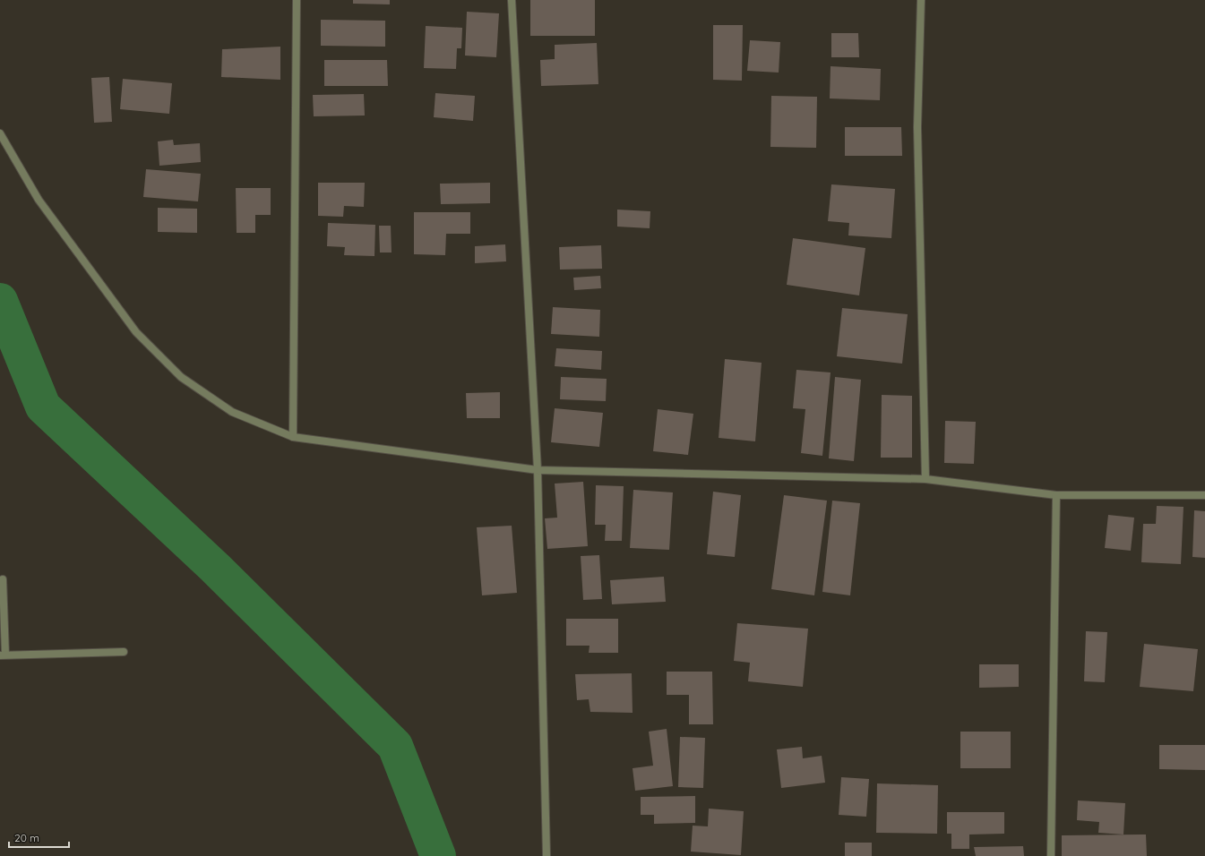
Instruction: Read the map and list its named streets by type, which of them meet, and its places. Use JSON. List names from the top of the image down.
{
  "scale_bar": "20 m"
}
